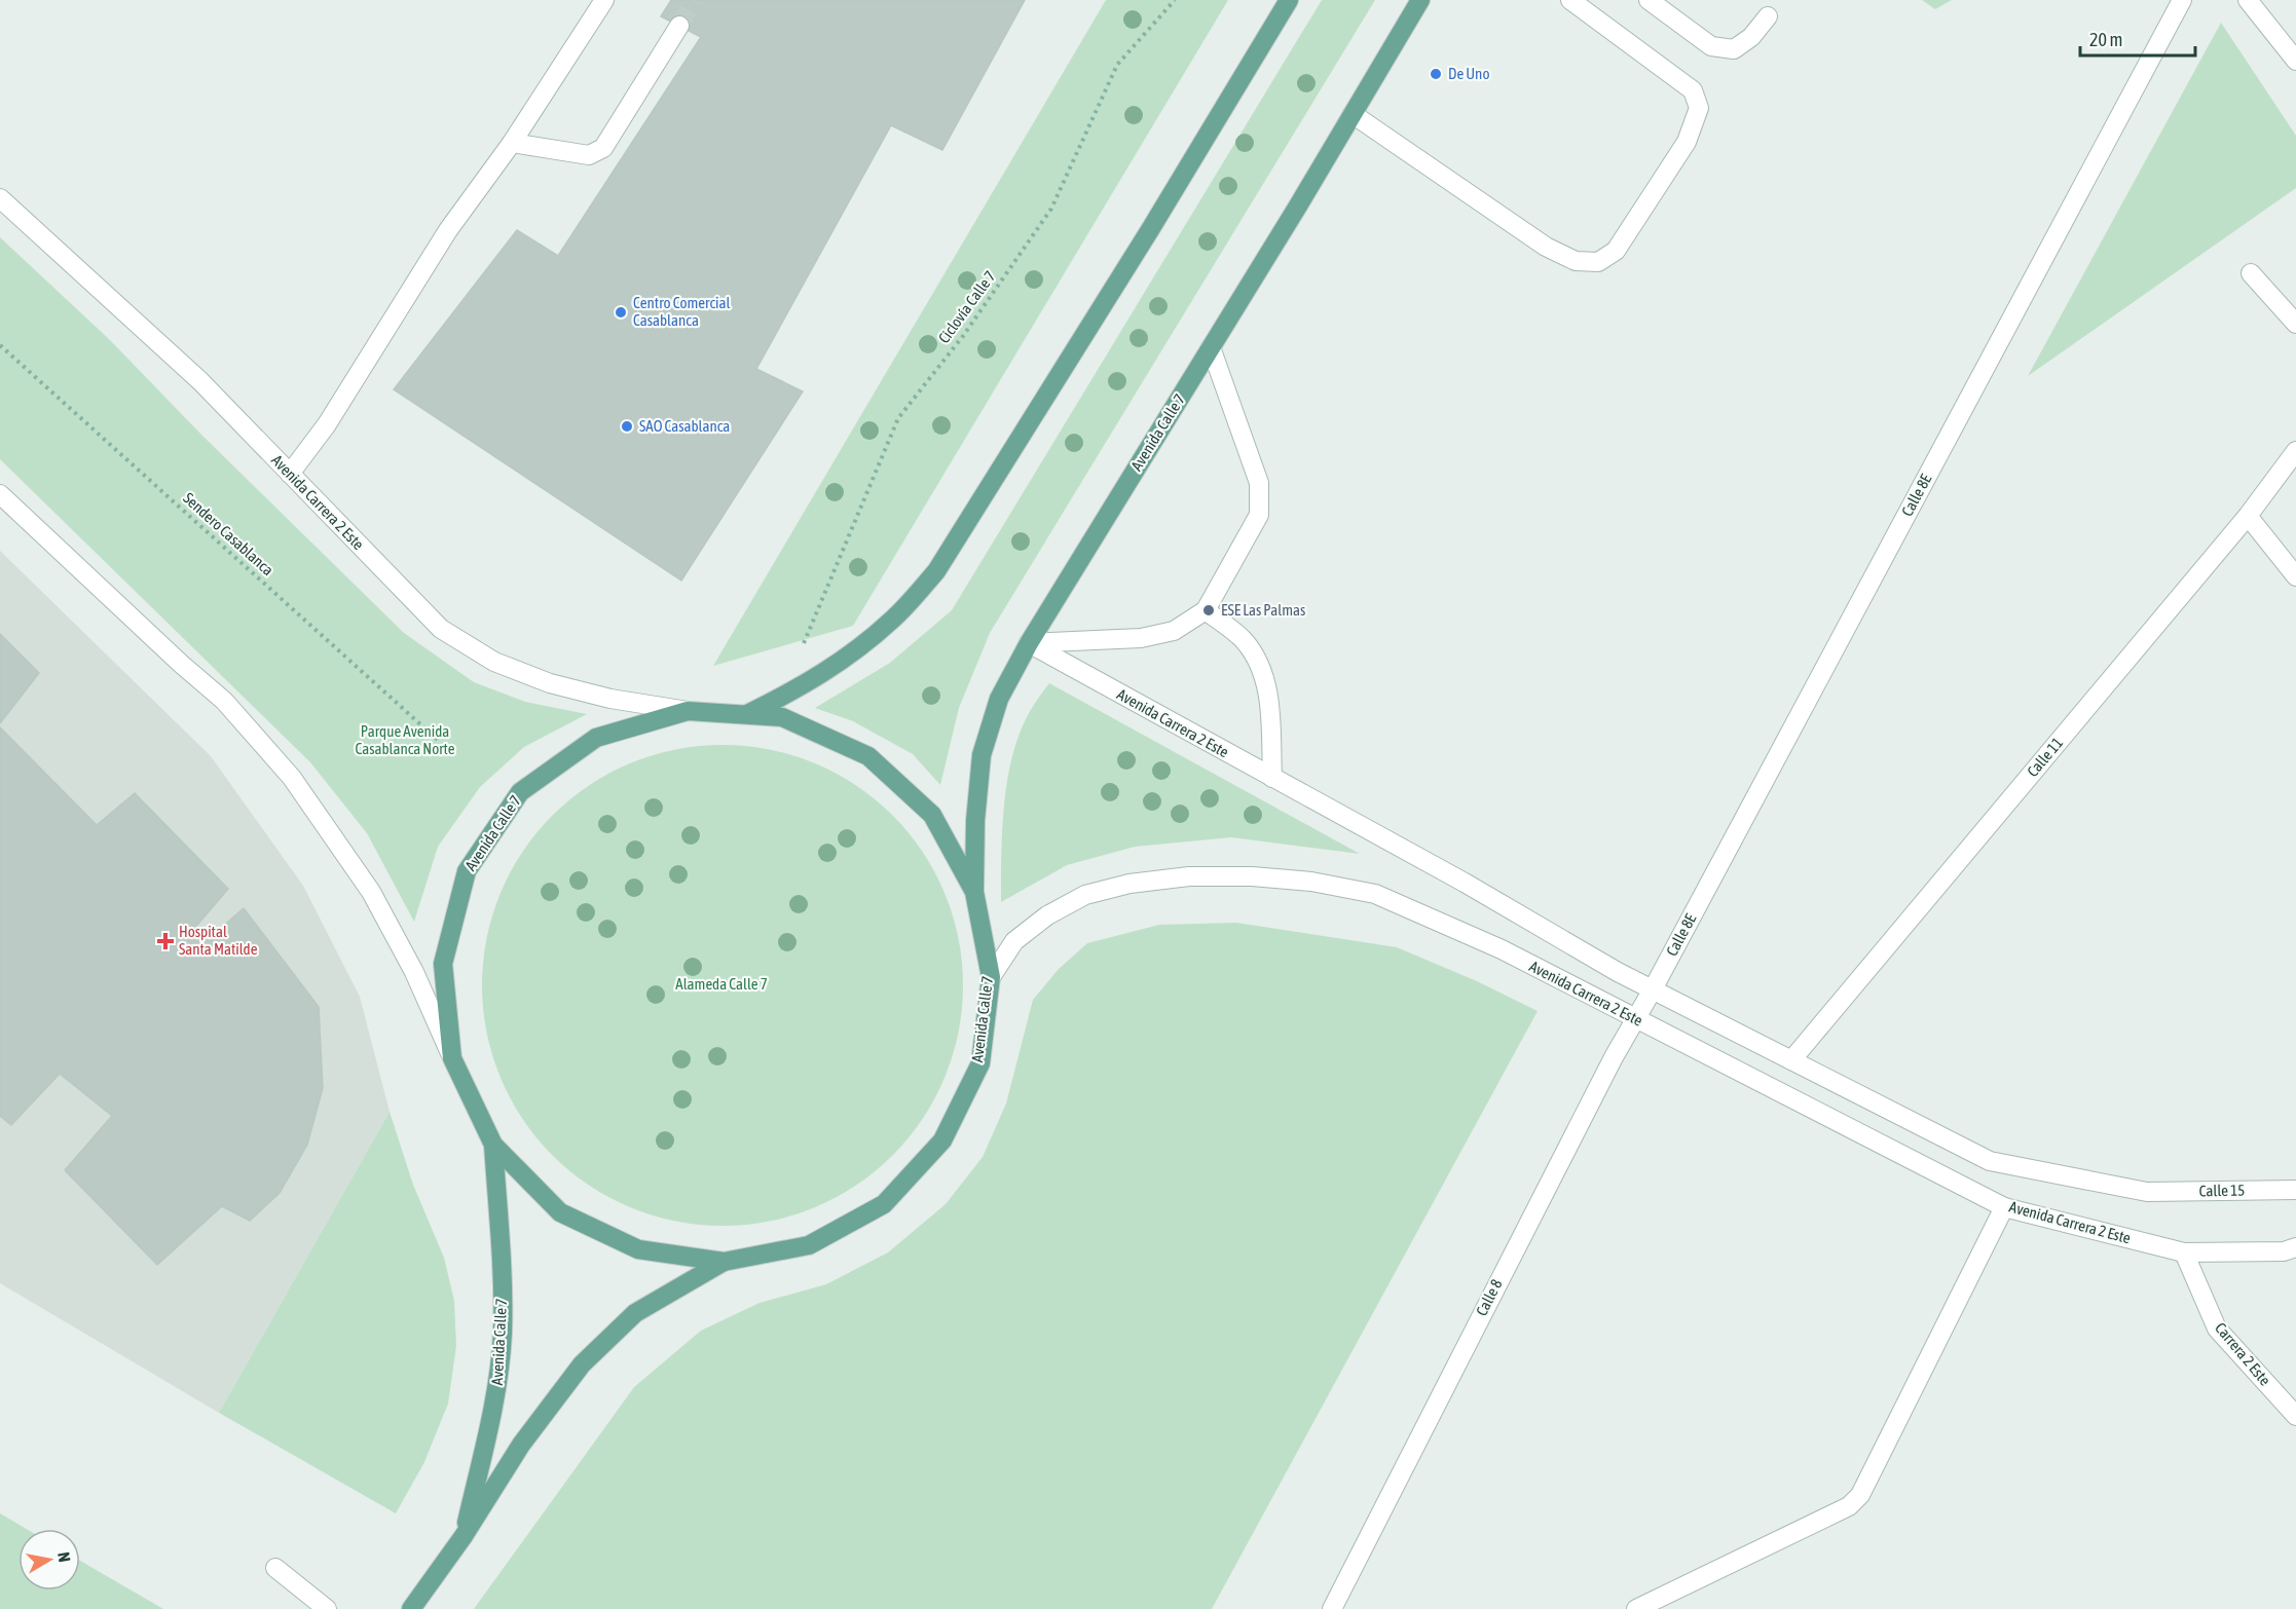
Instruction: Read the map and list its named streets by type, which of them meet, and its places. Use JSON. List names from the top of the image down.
{
  "streets": {
    "main road": ["Avenida Calle 7"],
    "street": [
      "Calle 8E",
      "Avenida Carrera 2 Este",
      "Calle 11",
      "Calle 15",
      "Calle 8",
      "Carrera 2 Este"
    ],
    "path": ["Ciclovía Calle 7", "Sendero Casablanca"]
  },
  "crossings": [
    ["Avenida Calle 7", "Avenida Carrera 2 Este"],
    ["Calle 8E", "Avenida Carrera 2 Este"],
    ["Calle 8E", "Calle 8"],
    ["Avenida Carrera 2 Este", "Calle 11"],
    ["Avenida Carrera 2 Este", "Calle 15"],
    ["Avenida Carrera 2 Este", "Calle 8"],
    ["Avenida Carrera 2 Este", "Carrera 2 Este"]
  ],
  "parks": ["Parque Avenida Casablanca Norte", "Alameda Calle 7"],
  "places": {
    "other": [
      "De Uno",
      "Centro Comercial Casablanca",
      "SAO Casablanca",
      "ESE Las Palmas"
    ],
    "health": ["Hospital Santa Matilde"]
  },
  "scale_bar": "20 m",
  "north": "right"
}
